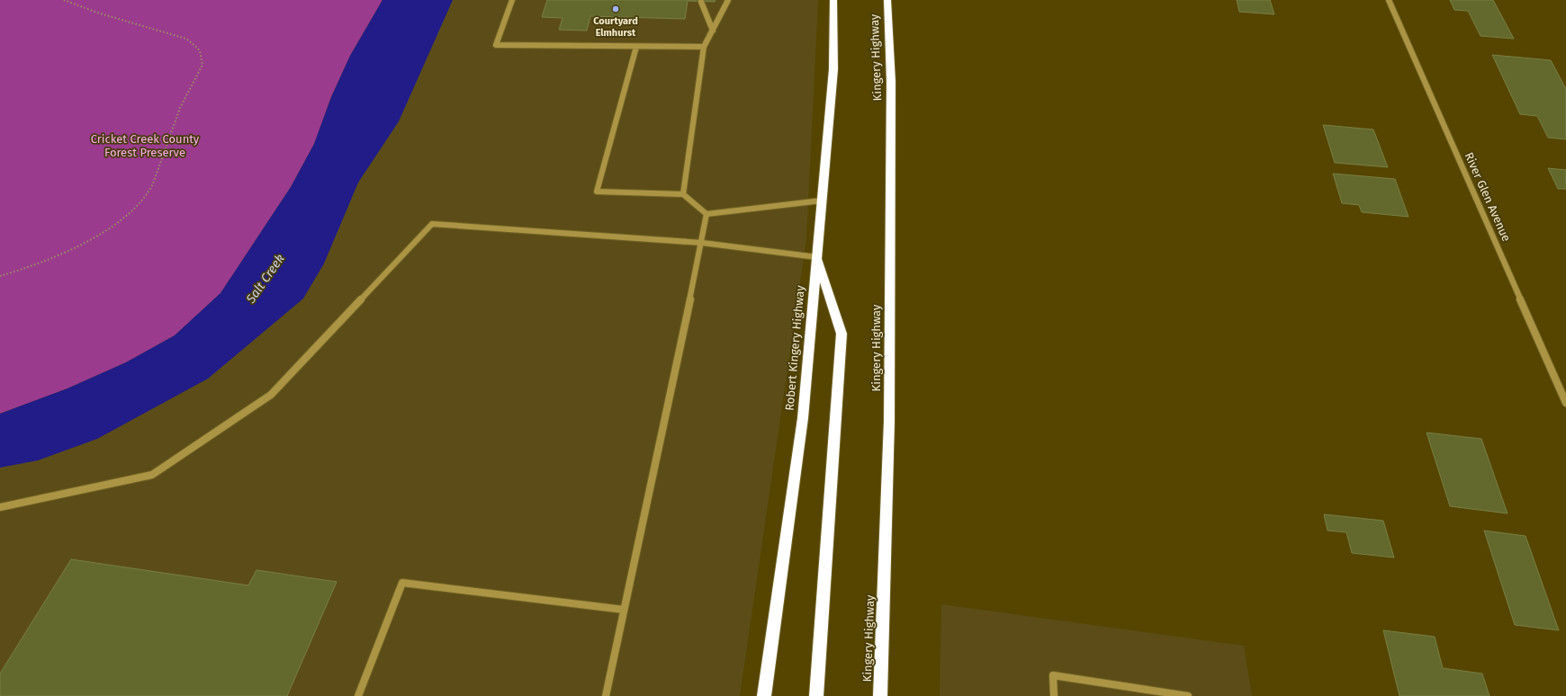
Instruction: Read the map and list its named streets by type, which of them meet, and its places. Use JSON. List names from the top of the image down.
{
  "streets": {
    "highway": ["Kingery Highway", "Robert Kingery Highway"],
    "street": ["River Glen Avenue"]
  },
  "water": ["Salt Creek"],
  "parks": ["Cricket Creek County Forest Preserve"],
  "places": ["Courtyard Elmhurst"]
}
